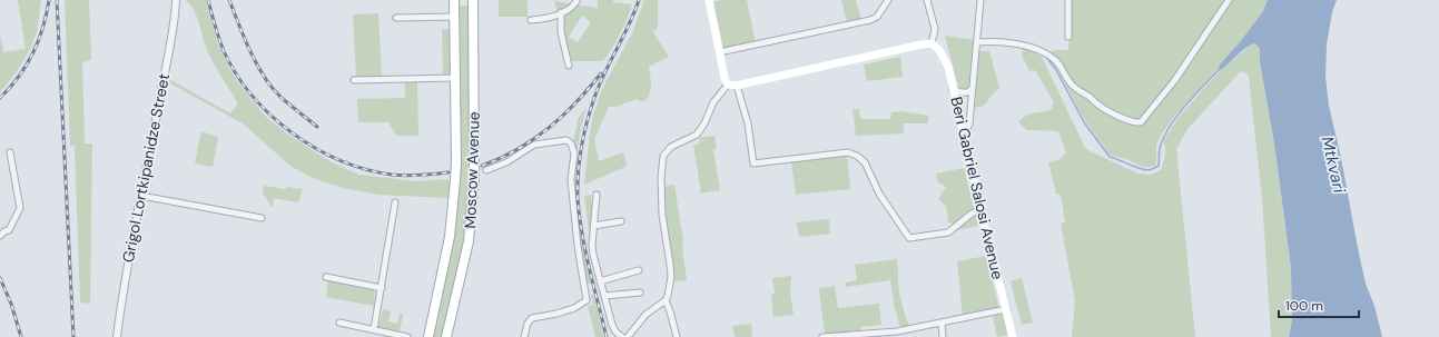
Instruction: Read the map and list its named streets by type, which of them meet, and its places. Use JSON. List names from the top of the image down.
{
  "streets": {
    "main road": ["Moscow Avenue", "Beri Gabriel Salosi Avenue"],
    "street": ["Grigol Lortkipanidze Street"]
  },
  "water": ["Mtkvari"],
  "scale_bar": "100 m"
}
